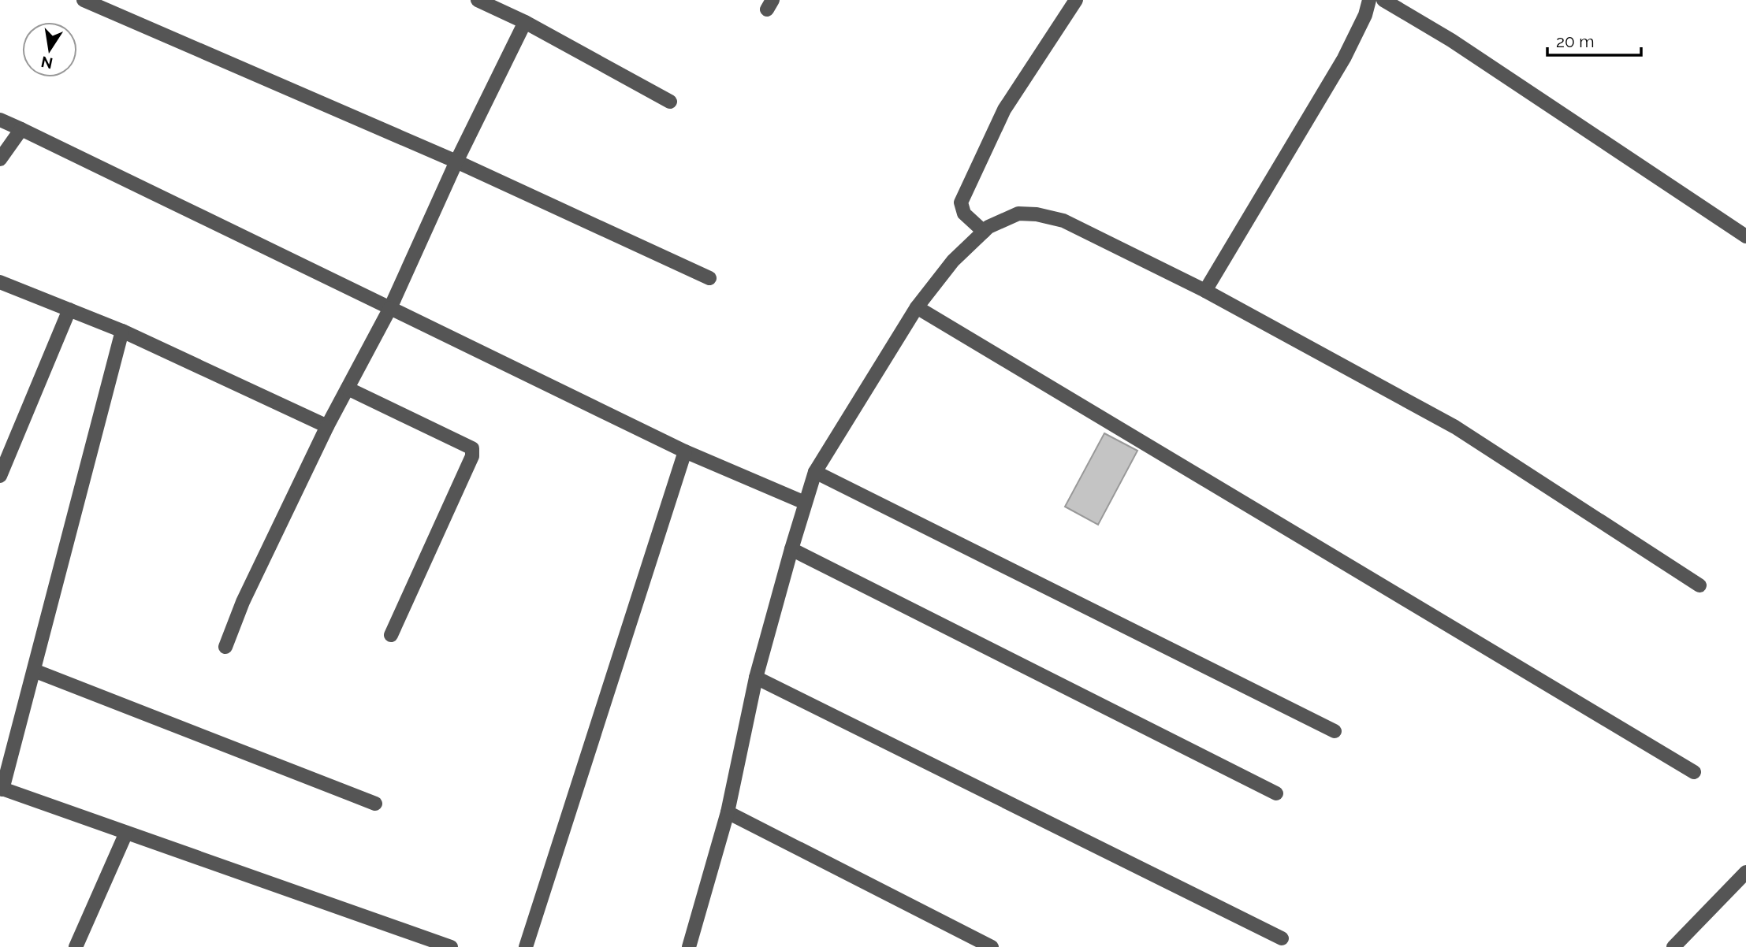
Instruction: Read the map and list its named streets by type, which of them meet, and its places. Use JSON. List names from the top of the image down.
{
  "scale_bar": "20 m",
  "north": "bottom"
}
